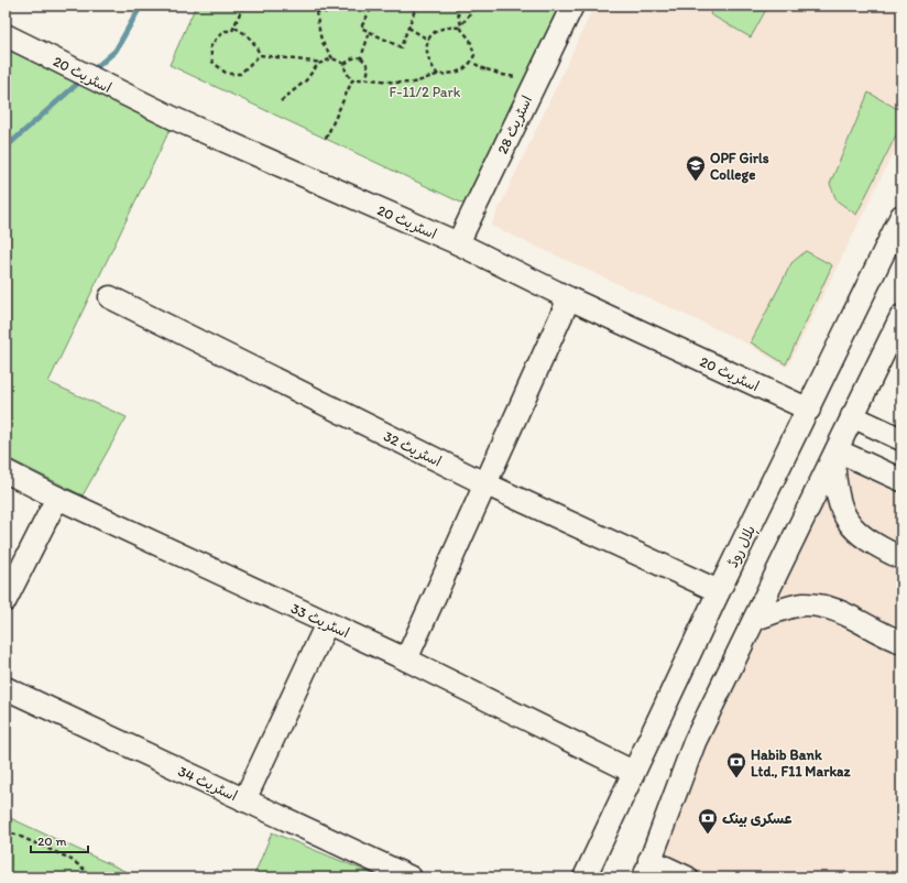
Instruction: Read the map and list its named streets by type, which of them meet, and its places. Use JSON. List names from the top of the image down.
{
  "streets": {
    "street": [
      "اسٹریٹ 20",
      "اسٹریٹ 28",
      "اسٹریٹ 32",
      "ہلال روڈ",
      "اسٹریٹ 33",
      "اسٹریٹ 34"
    ]
  },
  "crossings": [
    ["اسٹریٹ 20", "اسٹریٹ 28"],
    ["اسٹریٹ 20", "ہلال روڈ"],
    ["اسٹریٹ 32", "ہلال روڈ"],
    ["ہلال روڈ", "اسٹریٹ 33"]
  ],
  "parks": ["F-11/2 Park"],
  "places": {
    "school or university": ["OPF Girls College"],
    "bank": ["Habib Bank Ltd., F11 Markaz", "عسکری بینک"]
  },
  "scale_bar": "20 m"
}
